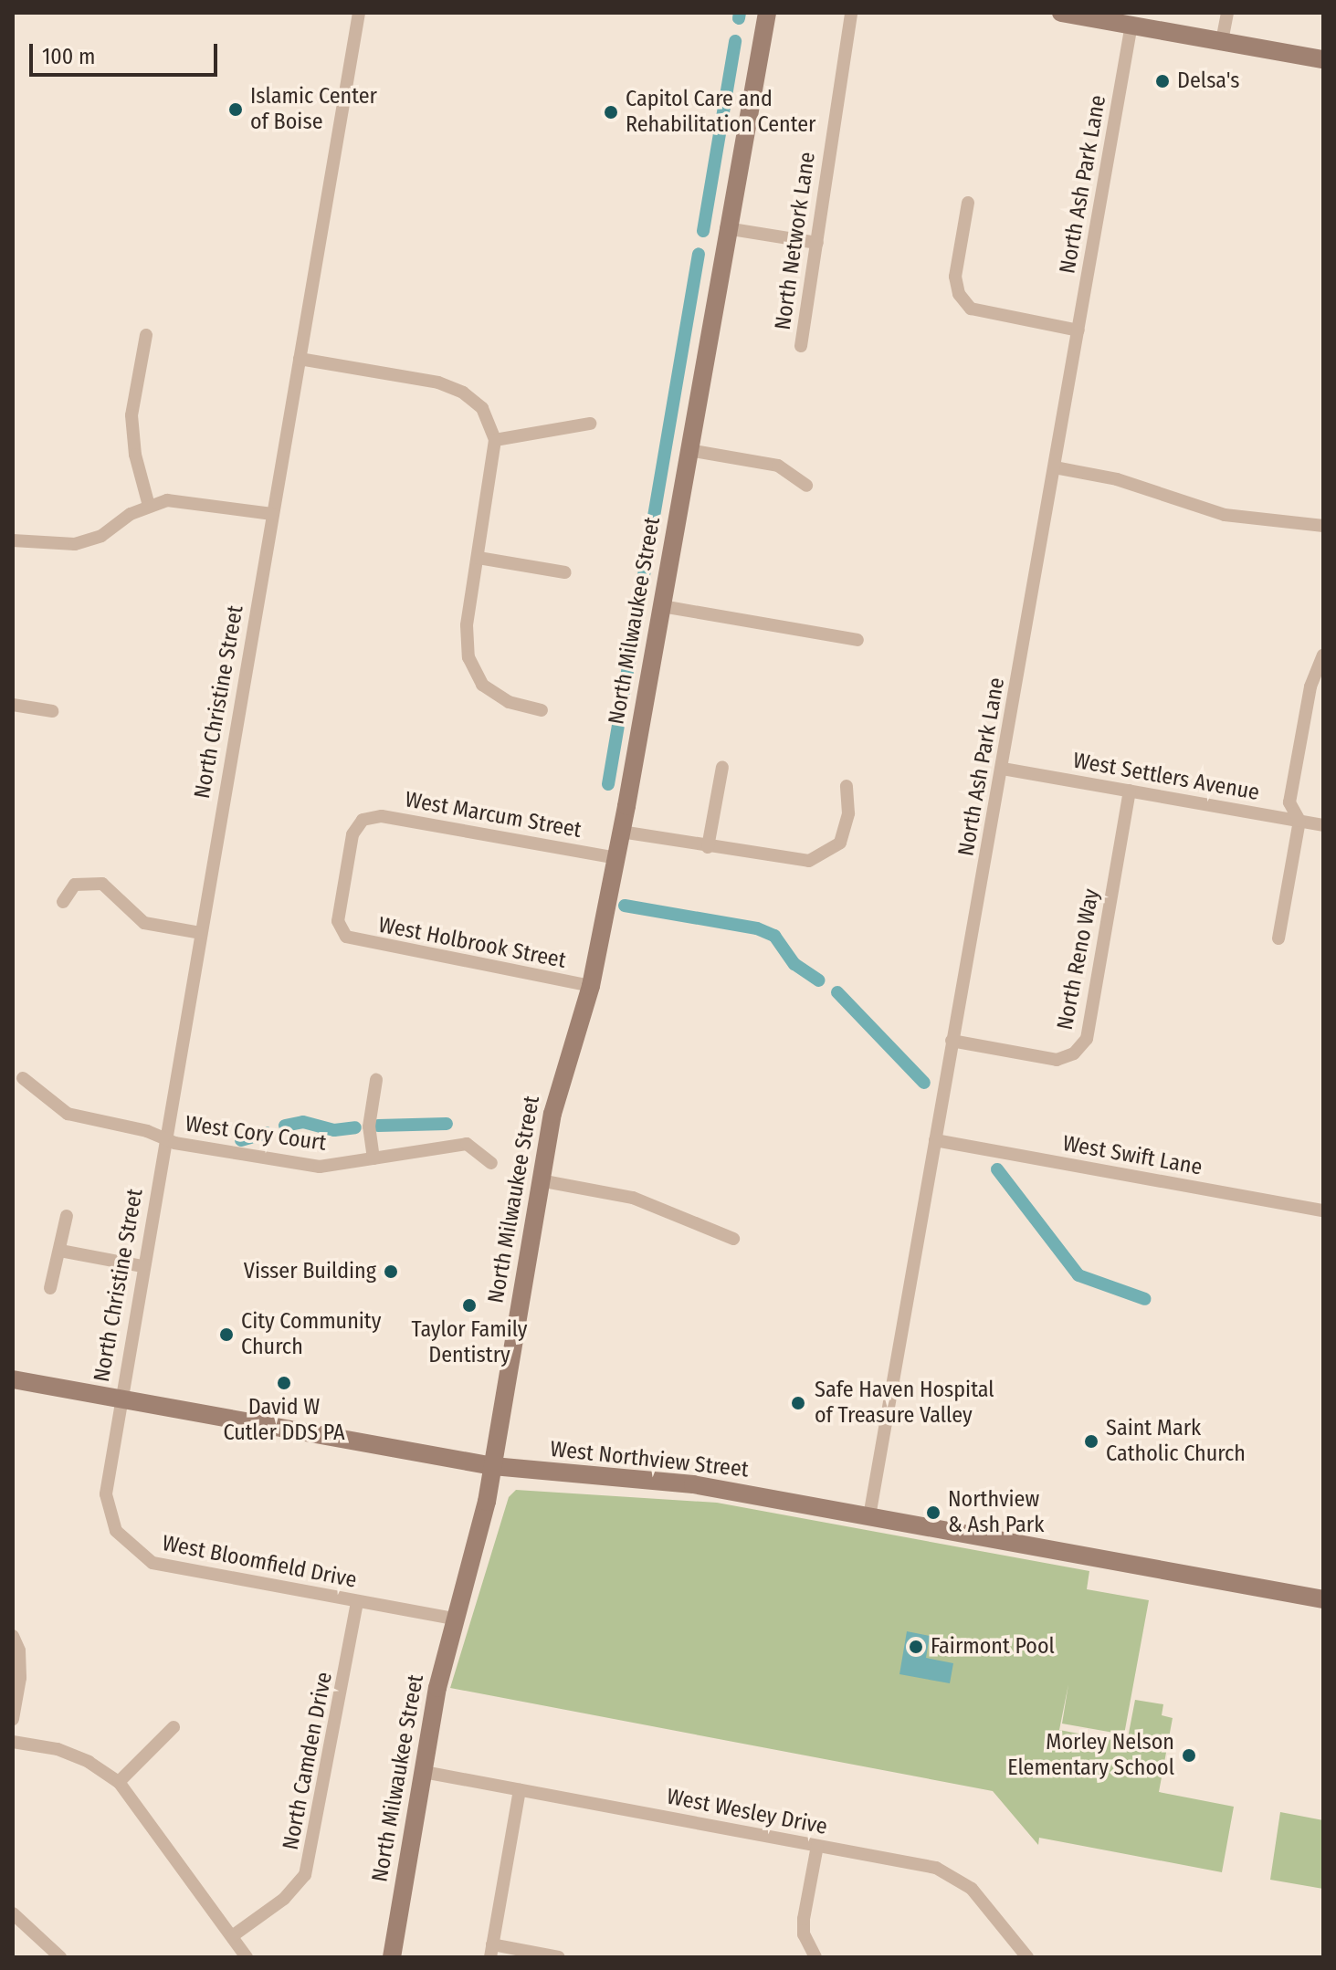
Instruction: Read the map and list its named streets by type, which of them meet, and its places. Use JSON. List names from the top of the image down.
{
  "streets": {
    "main road": ["North Milwaukee Street", "West Northview Street"],
    "street": [
      "North Ash Park Lane",
      "North Network Lane",
      "North Christine Street",
      "West Settlers Avenue",
      "West Marcum Street",
      "West Holbrook Street",
      "North Reno Way",
      "West Cory Court",
      "West Swift Lane",
      "West Bloomfield Drive",
      "North Camden Drive",
      "West Wesley Drive"
    ]
  },
  "crossings": [
    ["North Ash Park Lane", "West Settlers Avenue"],
    ["North Ash Park Lane", "North Reno Way"],
    ["North Ash Park Lane", "West Swift Lane"],
    ["North Ash Park Lane", "West Northview Street"],
    ["North Milwaukee Street", "West Marcum Street"],
    ["North Milwaukee Street", "West Holbrook Street"],
    ["North Milwaukee Street", "West Northview Street"],
    ["North Milwaukee Street", "West Bloomfield Drive"],
    ["North Milwaukee Street", "West Wesley Drive"],
    ["North Christine Street", "West Cory Court"],
    ["North Christine Street", "West Northview Street"],
    ["North Christine Street", "West Bloomfield Drive"],
    ["West Settlers Avenue", "North Reno Way"],
    ["West Marcum Street", "West Holbrook Street"],
    ["West Northview Street", "West Bloomfield Drive"],
    ["West Bloomfield Drive", "North Camden Drive"]
  ],
  "places": [
    "Delsa's",
    "Islamic Center of Boise",
    "Capitol Care and Rehabilitation Center",
    "Visser Building",
    "Taylor Family Dentistry",
    "City Community Church",
    "David W Cutler DDS PA",
    "Safe Haven Hospital of Treasure Valley",
    "Saint Mark Catholic Church",
    "Northview & Ash Park",
    "Fairmont Pool",
    "Morley Nelson Elementary School"
  ],
  "scale_bar": "100 m"
}
